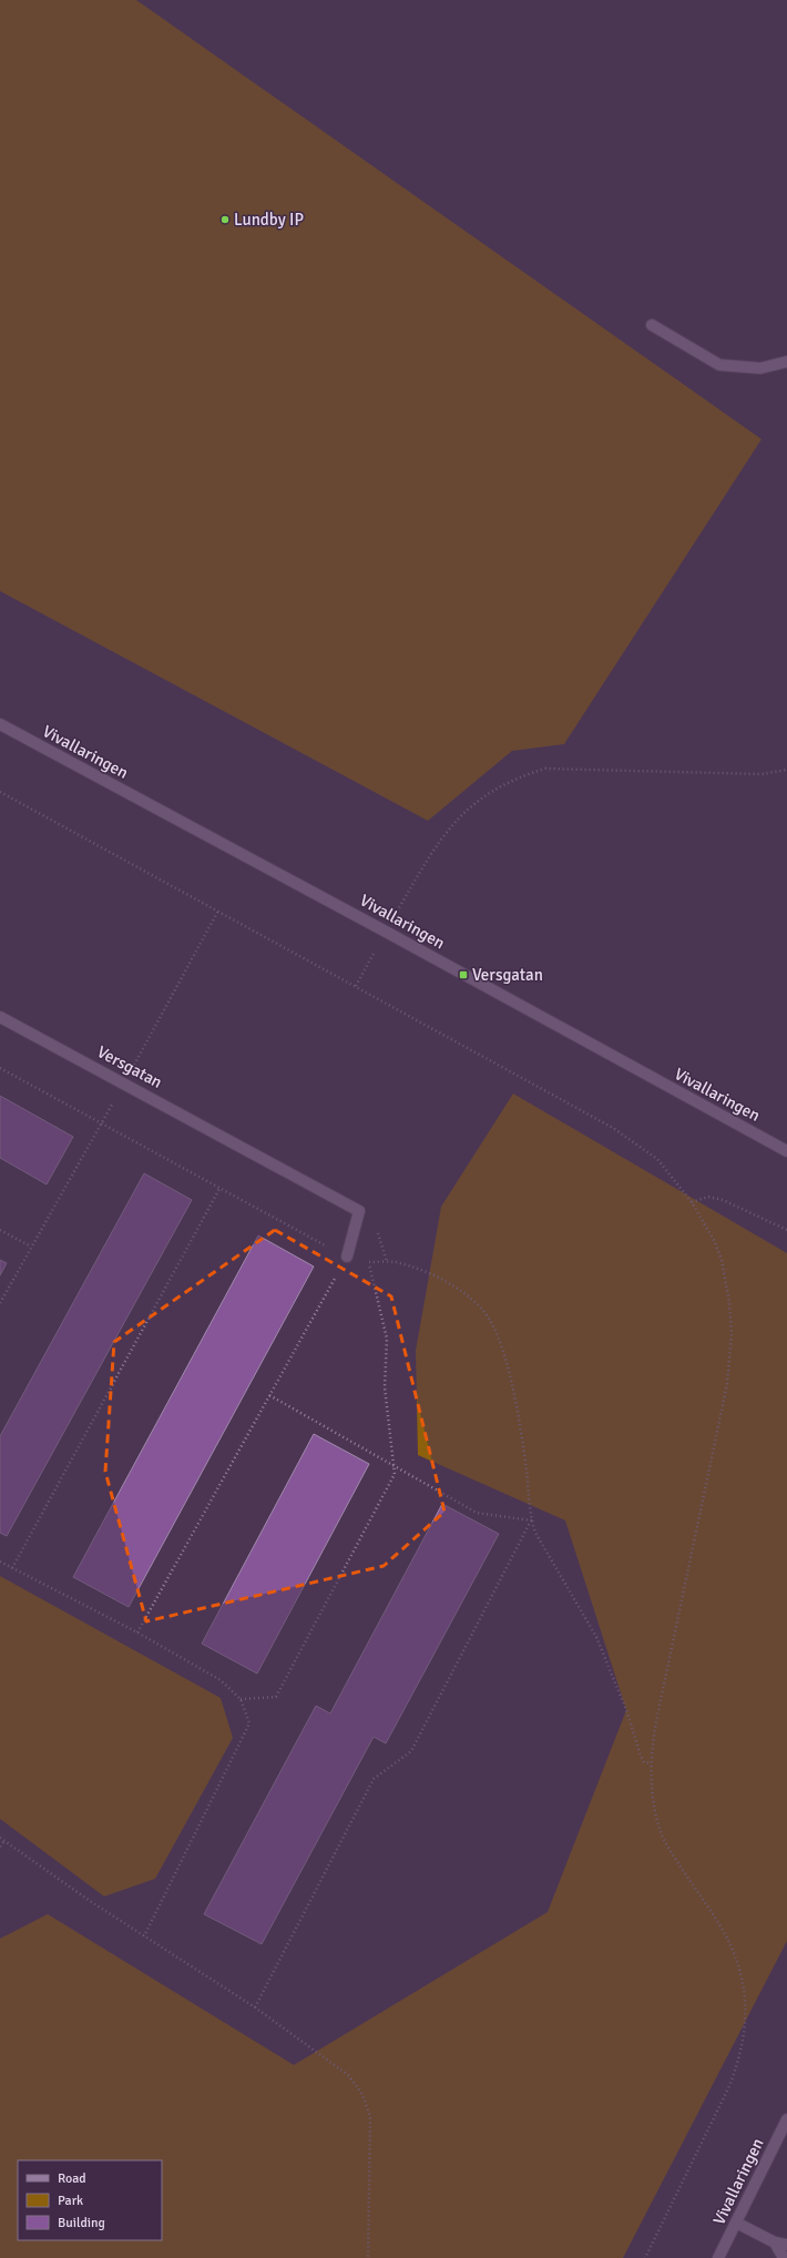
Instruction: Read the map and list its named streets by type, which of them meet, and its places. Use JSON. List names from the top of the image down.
{
  "streets": {
    "street": ["Vivallaringen", "Versgatan"]
  },
  "places": {
    "other": ["Lundby IP"],
    "transit": ["Versgatan"]
  },
  "legend": ["Road", "Park", "Building"]
}
